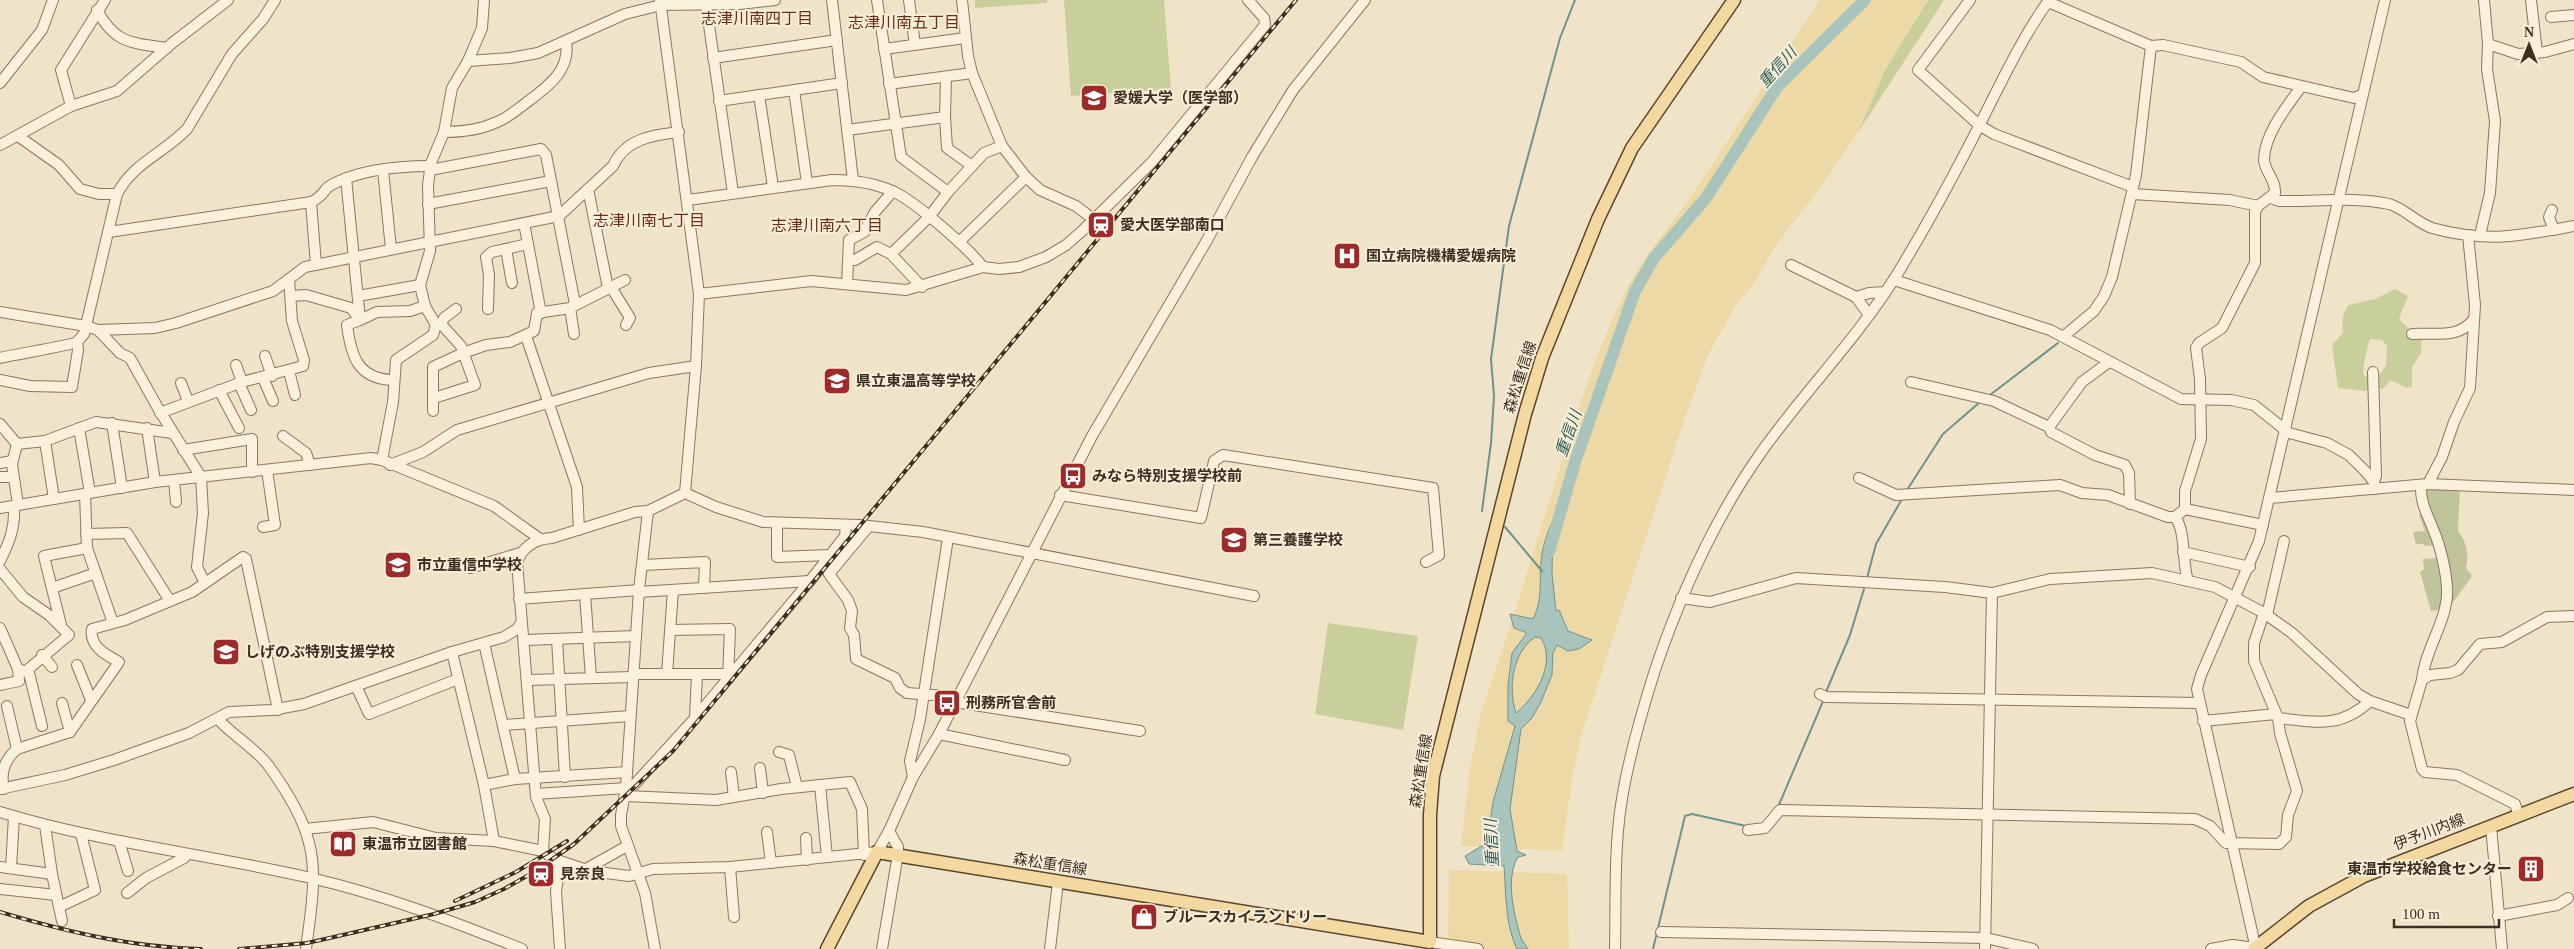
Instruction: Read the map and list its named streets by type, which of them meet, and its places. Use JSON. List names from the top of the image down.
{
  "streets": {
    "main road": ["森松重信線", "伊予川内線"]
  },
  "districts": [
    "志津川南四丁目",
    "志津川南五丁目",
    "志津川南七丁目",
    "志津川南六丁目"
  ],
  "water": ["重信川"],
  "places": {
    "school or university": [
      "愛媛大学（医学部）",
      "県立東温高等学校",
      "第三養護学校",
      "市立重信中学校",
      "しげのぶ特別支援学校"
    ],
    "station": ["愛大医学部南口", "見奈良"],
    "hospital": ["国立病院機構愛媛病院"],
    "bus stop": ["みなら特別支援学校前", "刑務所官舎前"],
    "library": ["東温市立図書館"],
    "building": ["東温市学校給食センター"],
    "shop": ["ブルースカイランドリー"]
  },
  "scale_bar": "100 m",
  "north": "top"
}
